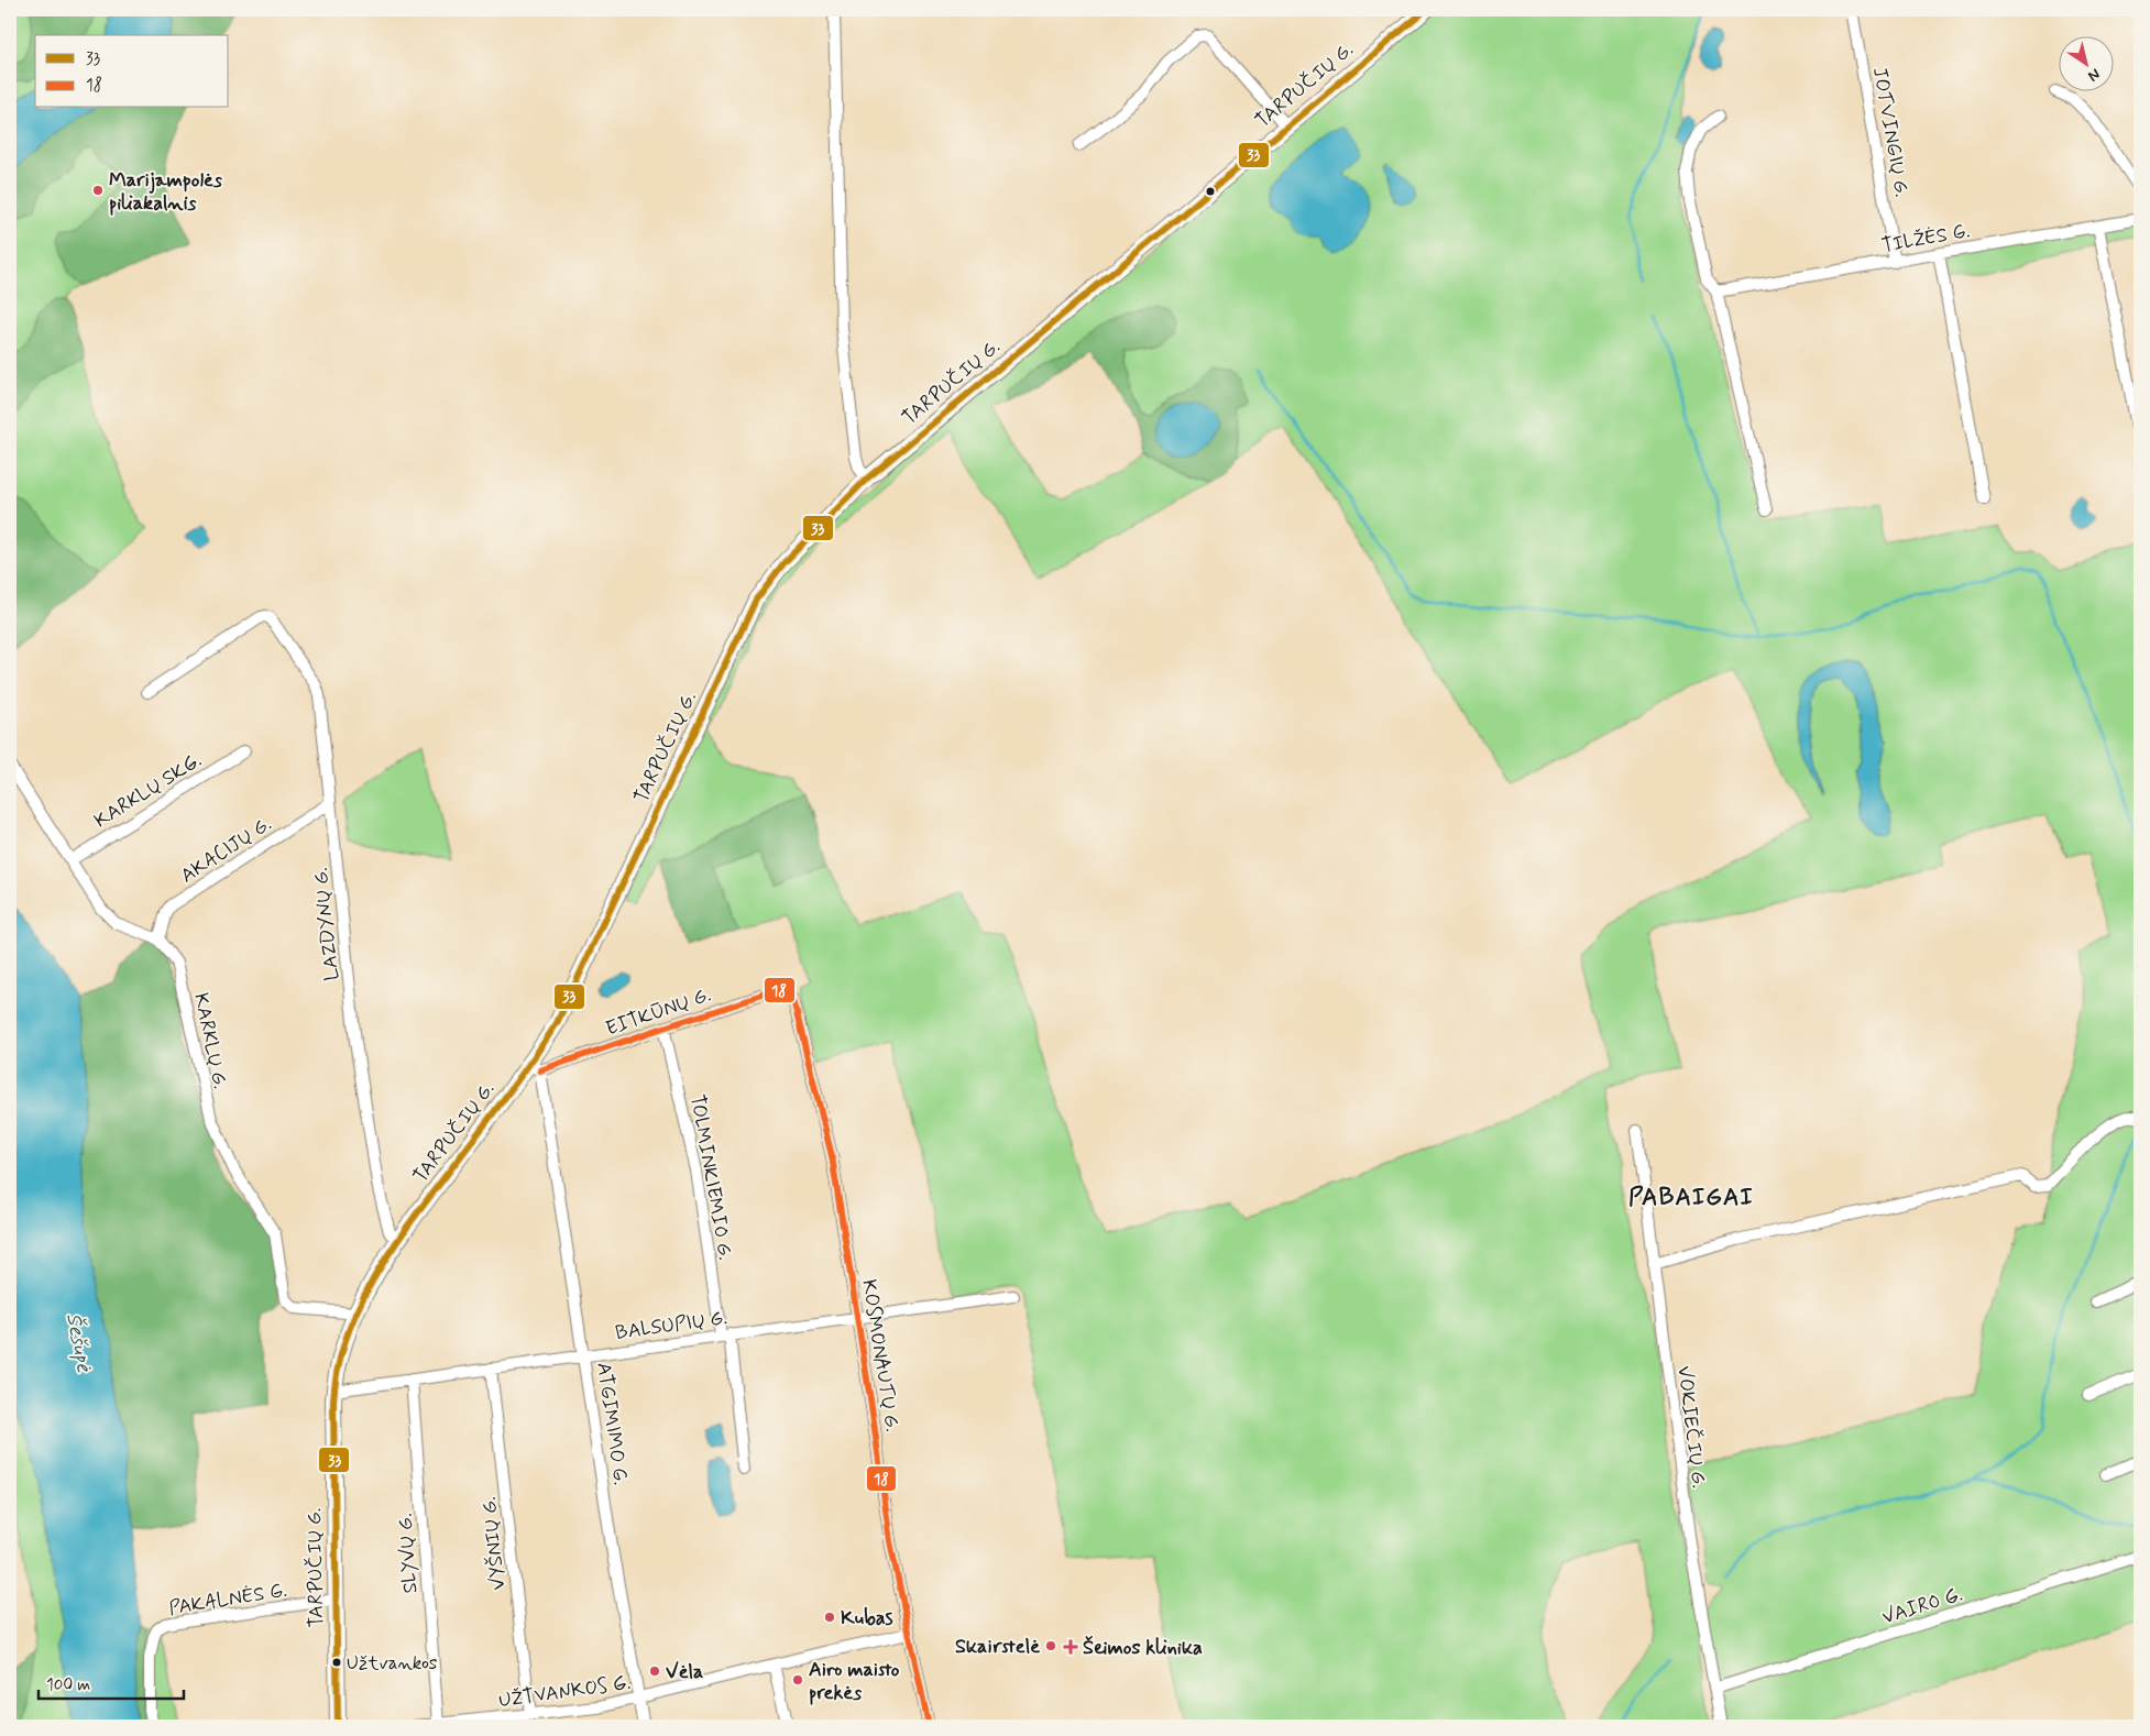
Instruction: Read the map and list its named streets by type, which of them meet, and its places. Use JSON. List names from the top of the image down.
{
  "streets": {
    "main road": ["TARPUČIŲ G."],
    "street": [
      "JOTVINGIŲ G.",
      "TILŽĖS G.",
      "KARKLŲ SKG.",
      "AKACIJŲ G.",
      "LAZDYNŲ G.",
      "EITKŪNŲ G.",
      "KARKLŲ G.",
      "TOLMINKIEMIO G.",
      "BALSUPIŲ G.",
      "KOSMONAUTŲ G.",
      "ATGIMIMO G.",
      "VOKIEČIŲ G.",
      "VYŠNIŲ G.",
      "SLYVŲ G.",
      "PAKALNĖS G.",
      "VAIRO G.",
      "UŽTVANKOS G."
    ]
  },
  "crossings": [
    ["TARPUČIŲ G.", "LAZDYNŲ G."],
    ["TARPUČIŲ G.", "EITKŪNŲ G."],
    ["TARPUČIŲ G.", "KARKLŲ G."],
    ["TARPUČIŲ G.", "BALSUPIŲ G."],
    ["TARPUČIŲ G.", "ATGIMIMO G."],
    ["TARPUČIŲ G.", "PAKALNĖS G."],
    ["JOTVINGIŲ G.", "TILŽĖS G."],
    ["AKACIJŲ G.", "LAZDYNŲ G."],
    ["AKACIJŲ G.", "KARKLŲ G."],
    ["EITKŪNŲ G.", "TOLMINKIEMIO G."],
    ["EITKŪNŲ G.", "KOSMONAUTŲ G."],
    ["EITKŪNŲ G.", "ATGIMIMO G."],
    ["TOLMINKIEMIO G.", "BALSUPIŲ G."],
    ["BALSUPIŲ G.", "KOSMONAUTŲ G."],
    ["BALSUPIŲ G.", "ATGIMIMO G."],
    ["BALSUPIŲ G.", "VYŠNIŲ G."],
    ["BALSUPIŲ G.", "SLYVŲ G."],
    ["KOSMONAUTŲ G.", "UŽTVANKOS G."],
    ["ATGIMIMO G.", "UŽTVANKOS G."],
    ["VOKIEČIŲ G.", "VAIRO G."],
    ["VYŠNIŲ G.", "UŽTVANKOS G."],
    ["SLYVŲ G.", "UŽTVANKOS G."]
  ],
  "districts": ["PABAIGAI"],
  "water": ["Šešupė"],
  "places": {
    "other": [
      "Marijampolės piliakalnis",
      "Kubas",
      "Skairstelė",
      "Užtvankos",
      "Vėla",
      "Airo maisto prekės"
    ],
    "health": ["Šeimos klinika"]
  },
  "lines": ["transit line 33", "transit line 18"],
  "legend": ["33", "18"],
  "scale_bar": "100 m",
  "north": "bottom right"
}
